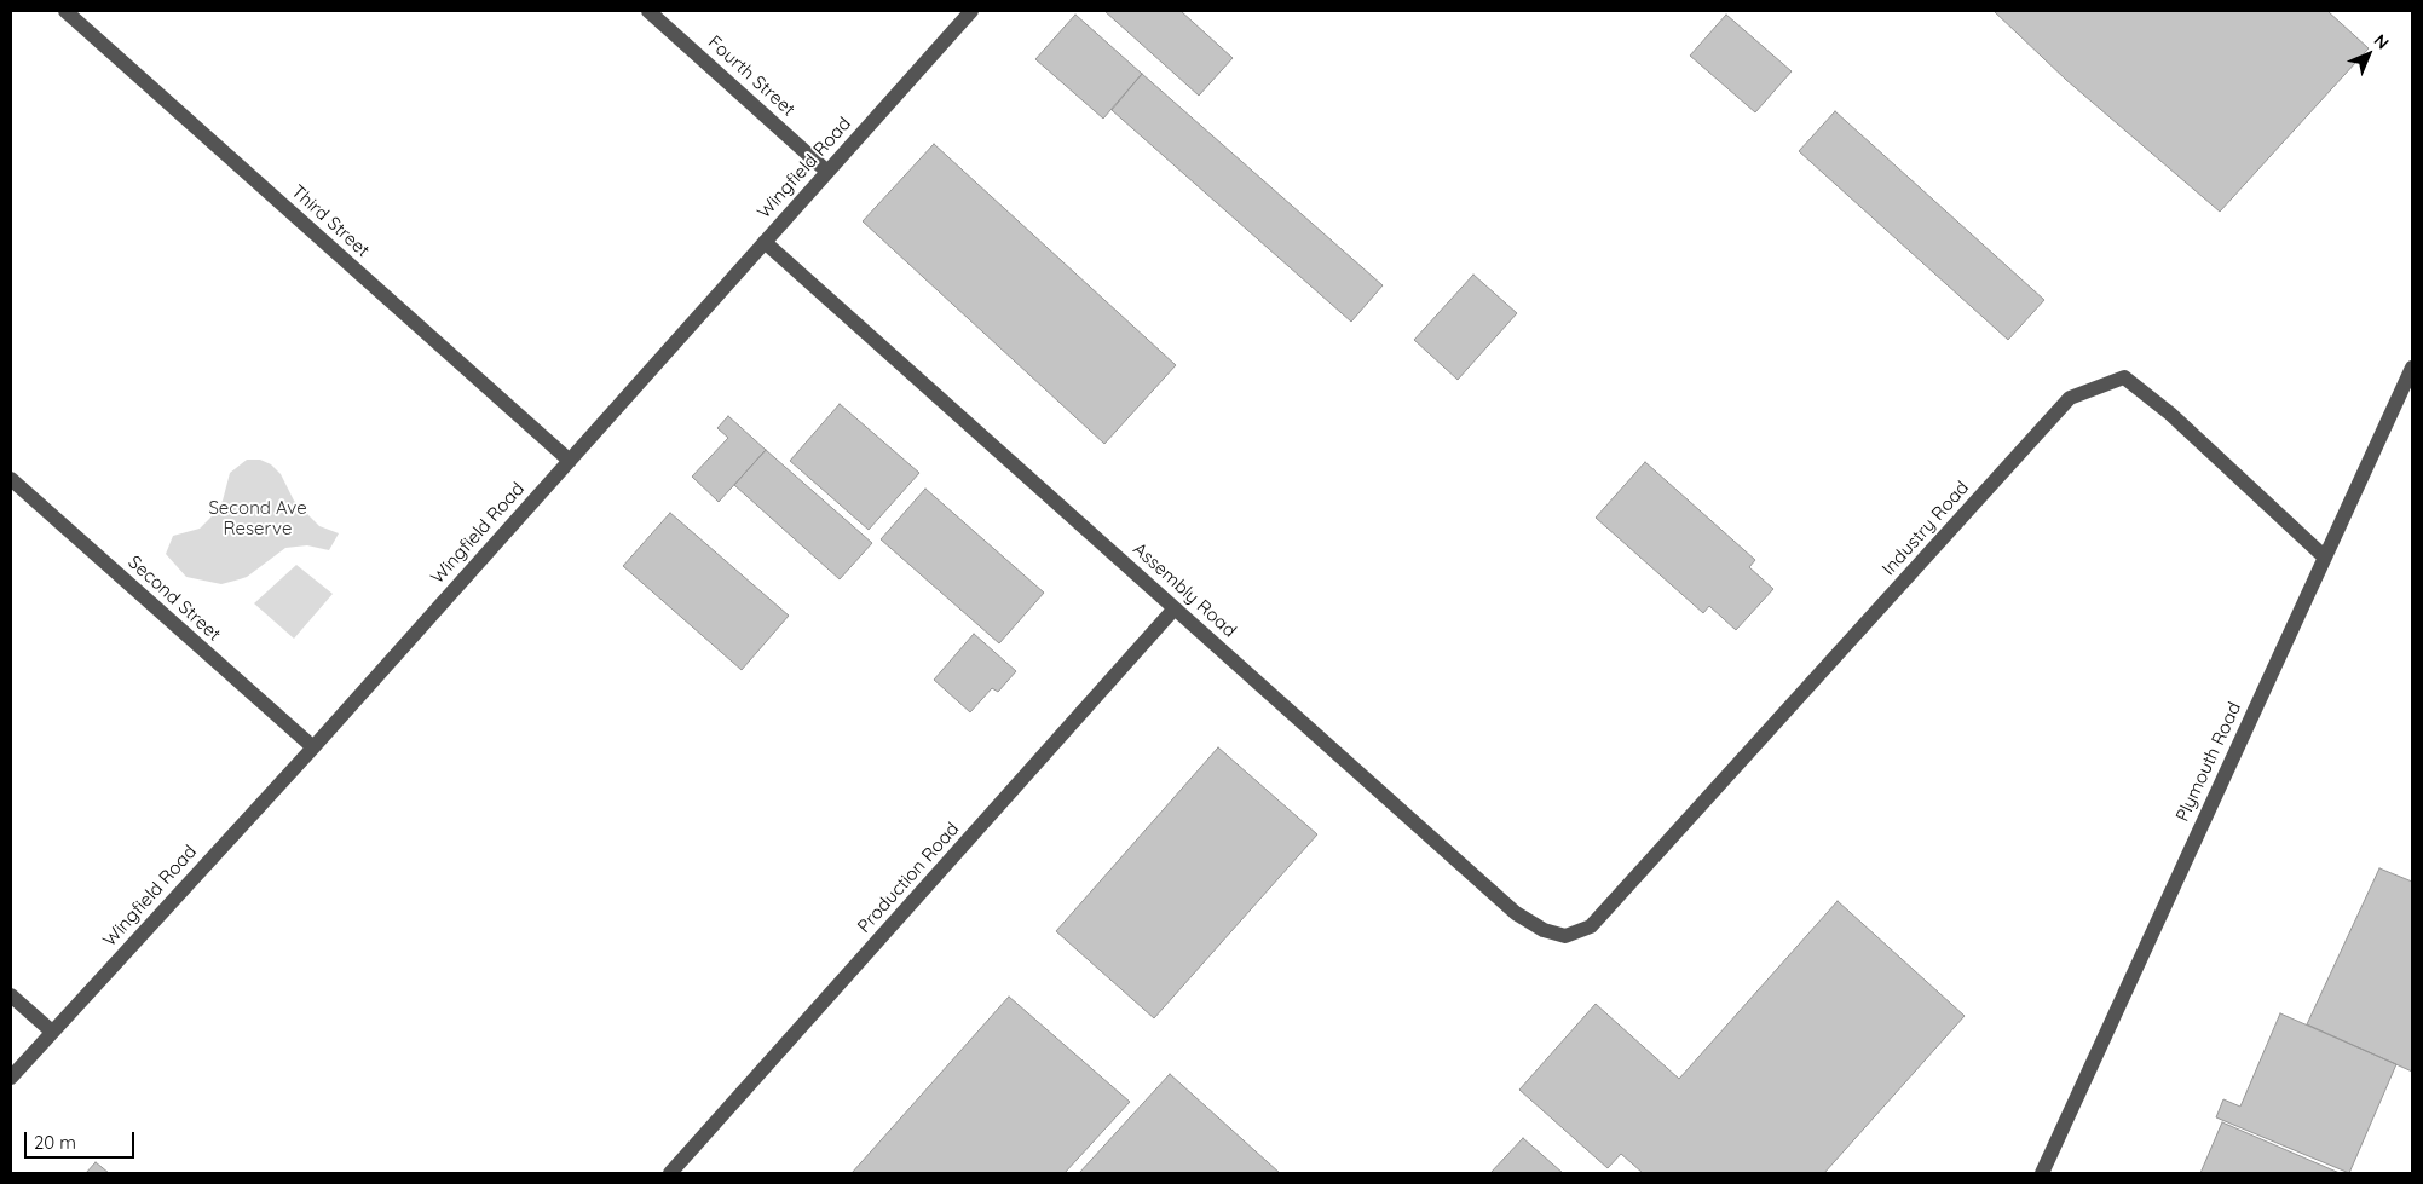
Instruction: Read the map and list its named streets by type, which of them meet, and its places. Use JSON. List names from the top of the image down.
{
  "streets": {
    "street": [
      "Fourth Street",
      "Wingfield Road",
      "Third Street",
      "Industry Road",
      "Assembly Road",
      "Second Street",
      "Plymouth Road",
      "Production Road"
    ]
  },
  "crossings": [
    ["Fourth Street", "Wingfield Road"],
    ["Wingfield Road", "Third Street"],
    ["Wingfield Road", "Assembly Road"],
    ["Wingfield Road", "Second Street"],
    ["Industry Road", "Assembly Road"],
    ["Industry Road", "Plymouth Road"],
    ["Assembly Road", "Production Road"]
  ],
  "parks": ["Second Ave Reserve"],
  "scale_bar": "20 m",
  "north": "top right"
}
